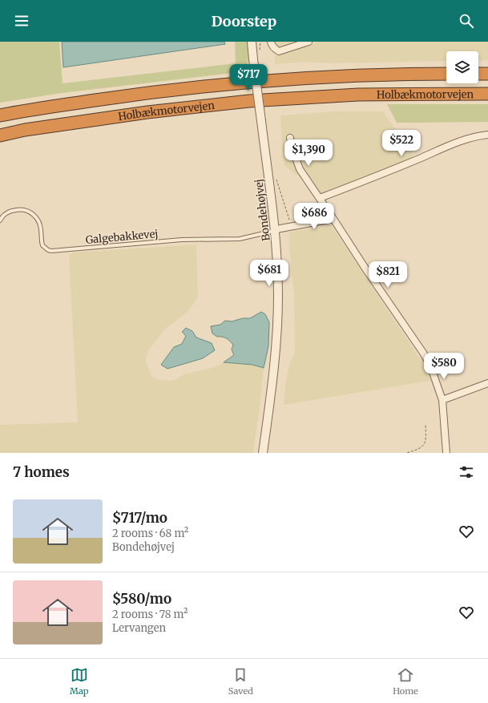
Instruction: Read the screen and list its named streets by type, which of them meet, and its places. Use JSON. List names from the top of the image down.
{
  "streets": {
    "highway": ["Holbækmotorvejen"],
    "street": ["Bondehøjvej"],
    "lane": ["Galgebakkevej"]
  },
  "crossings": [
    ["Bondehøjvej", "Galgebakkevej"]
  ],
  "page": {
    "header": "Doorstep",
    "price": [
      "$717",
      "$522",
      "$1,390",
      "$686",
      "$681",
      "$821",
      "$580"
    ],
    "heading": "7 homes",
    "list": [
      {
        "name": "$717/mo",
        "note": "2 rooms · 68 m² · Bondehøjvej"
      },
      {
        "name": "$580/mo",
        "note": "2 rooms · 78 m² · Lervangen"
      }
    ],
    "tabs": ["Map", "Saved", "Home"]
  }
}
